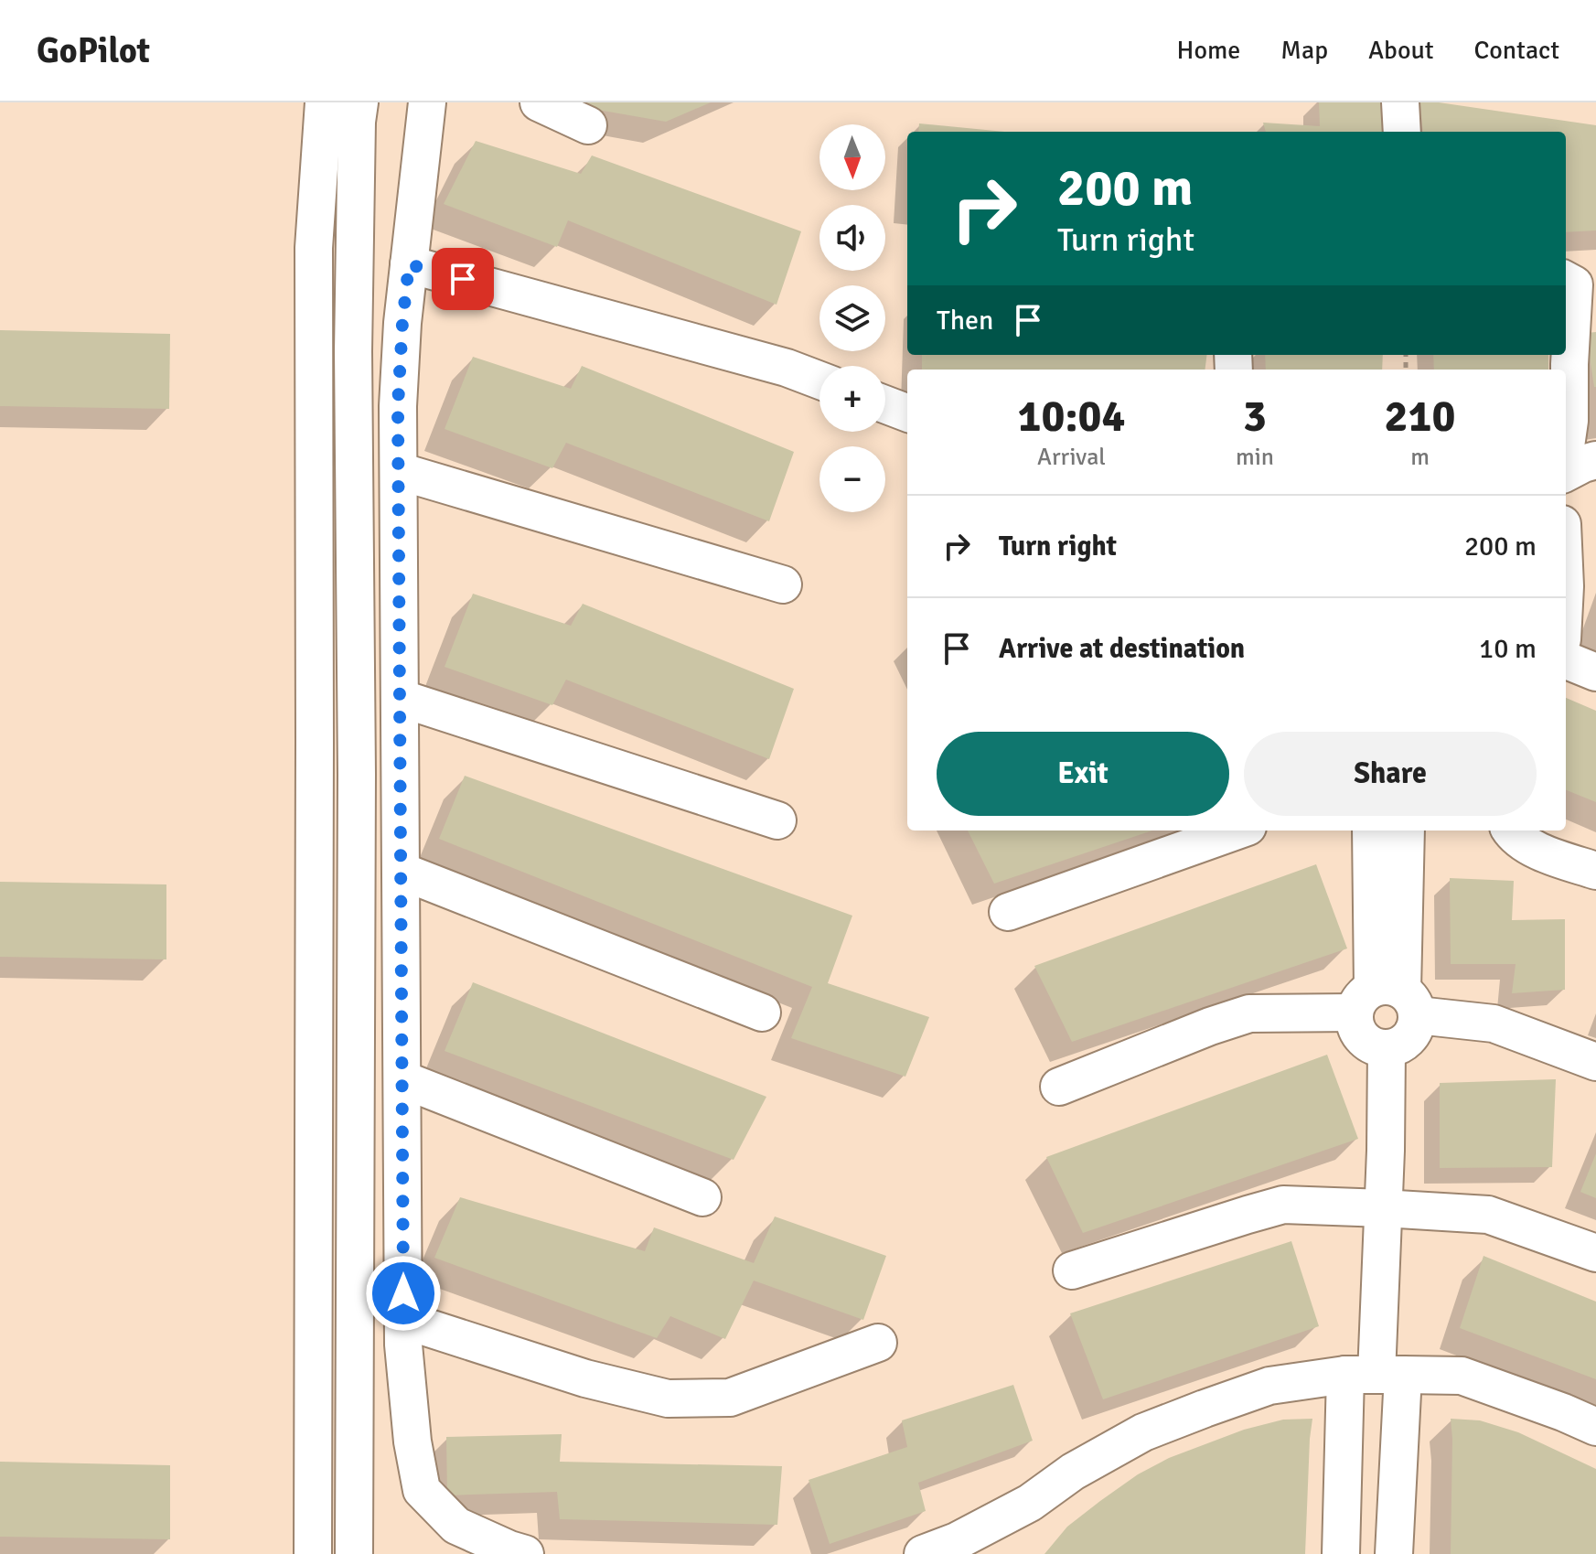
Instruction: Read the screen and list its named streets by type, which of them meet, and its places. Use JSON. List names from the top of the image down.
{
  "north": "bottom",
  "page": {
    "header": "GoPilot",
    "nav": [
      "Home",
      "Map",
      "About",
      "Contact"
    ],
    "map_buttons": ["+", "−"],
    "turn": ["200 m", "Turn right"],
    "then": "Then",
    "eta": [
      "10:04",
      "Arrival",
      "3",
      "min",
      "210",
      "m"
    ],
    "list": [
      {
        "name": "Turn right",
        "value": "200 m"
      },
      {
        "name": "Arrive at destination",
        "value": "10 m"
      }
    ],
    "buttons": ["Exit", "Share"]
  }
}
